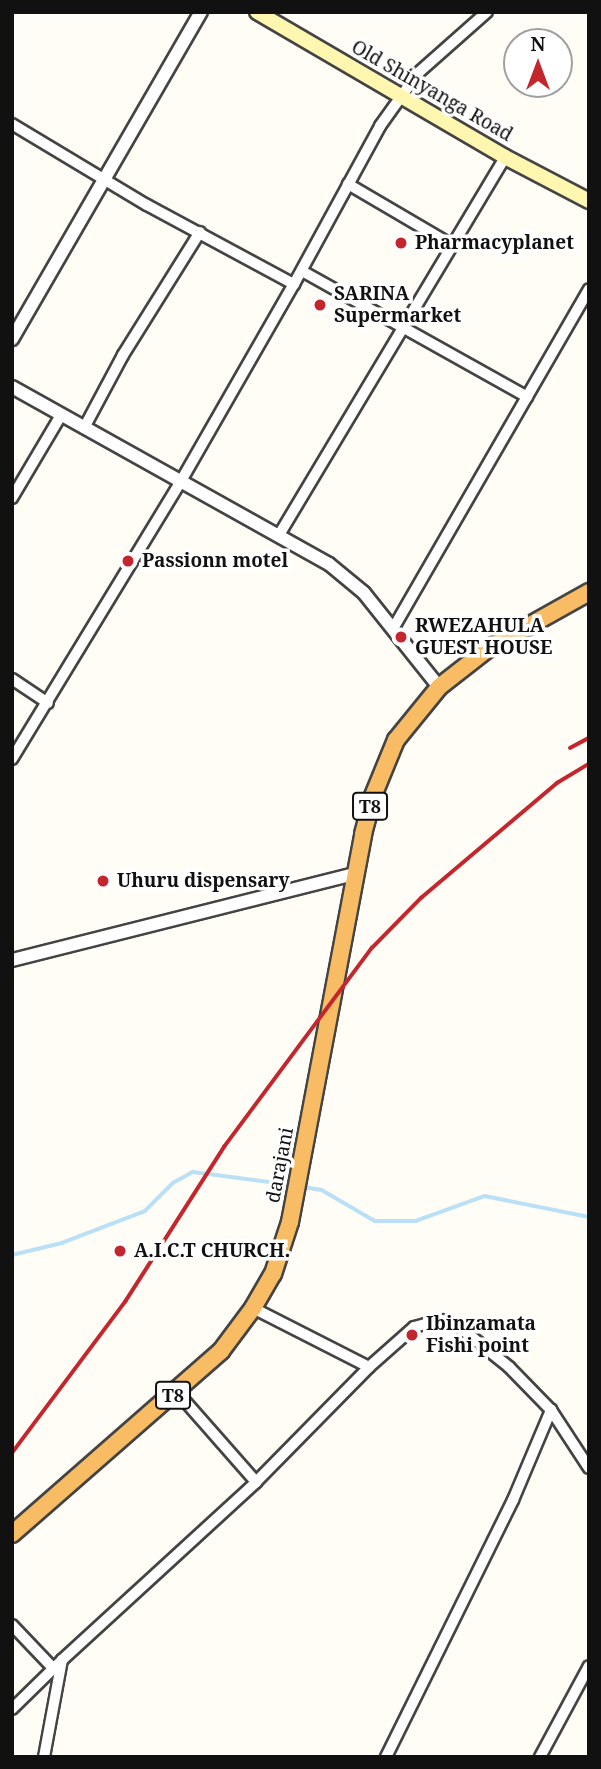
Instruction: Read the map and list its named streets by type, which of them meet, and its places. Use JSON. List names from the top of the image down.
{
  "streets": {
    "highway": ["T8", "darajani"],
    "main road": ["Old Shinyanga Road"]
  },
  "crossings": [
    ["T8", "darajani"]
  ],
  "places": [
    "Pharmacyplanet",
    "SARINA Supermarket",
    "Passionn motel",
    "RWEZAHULA GUEST HOUSE",
    "Uhuru dispensary",
    "A.I.C.T CHURCH.",
    "Ibinzamata Fishi point"
  ],
  "north": "top"
}
